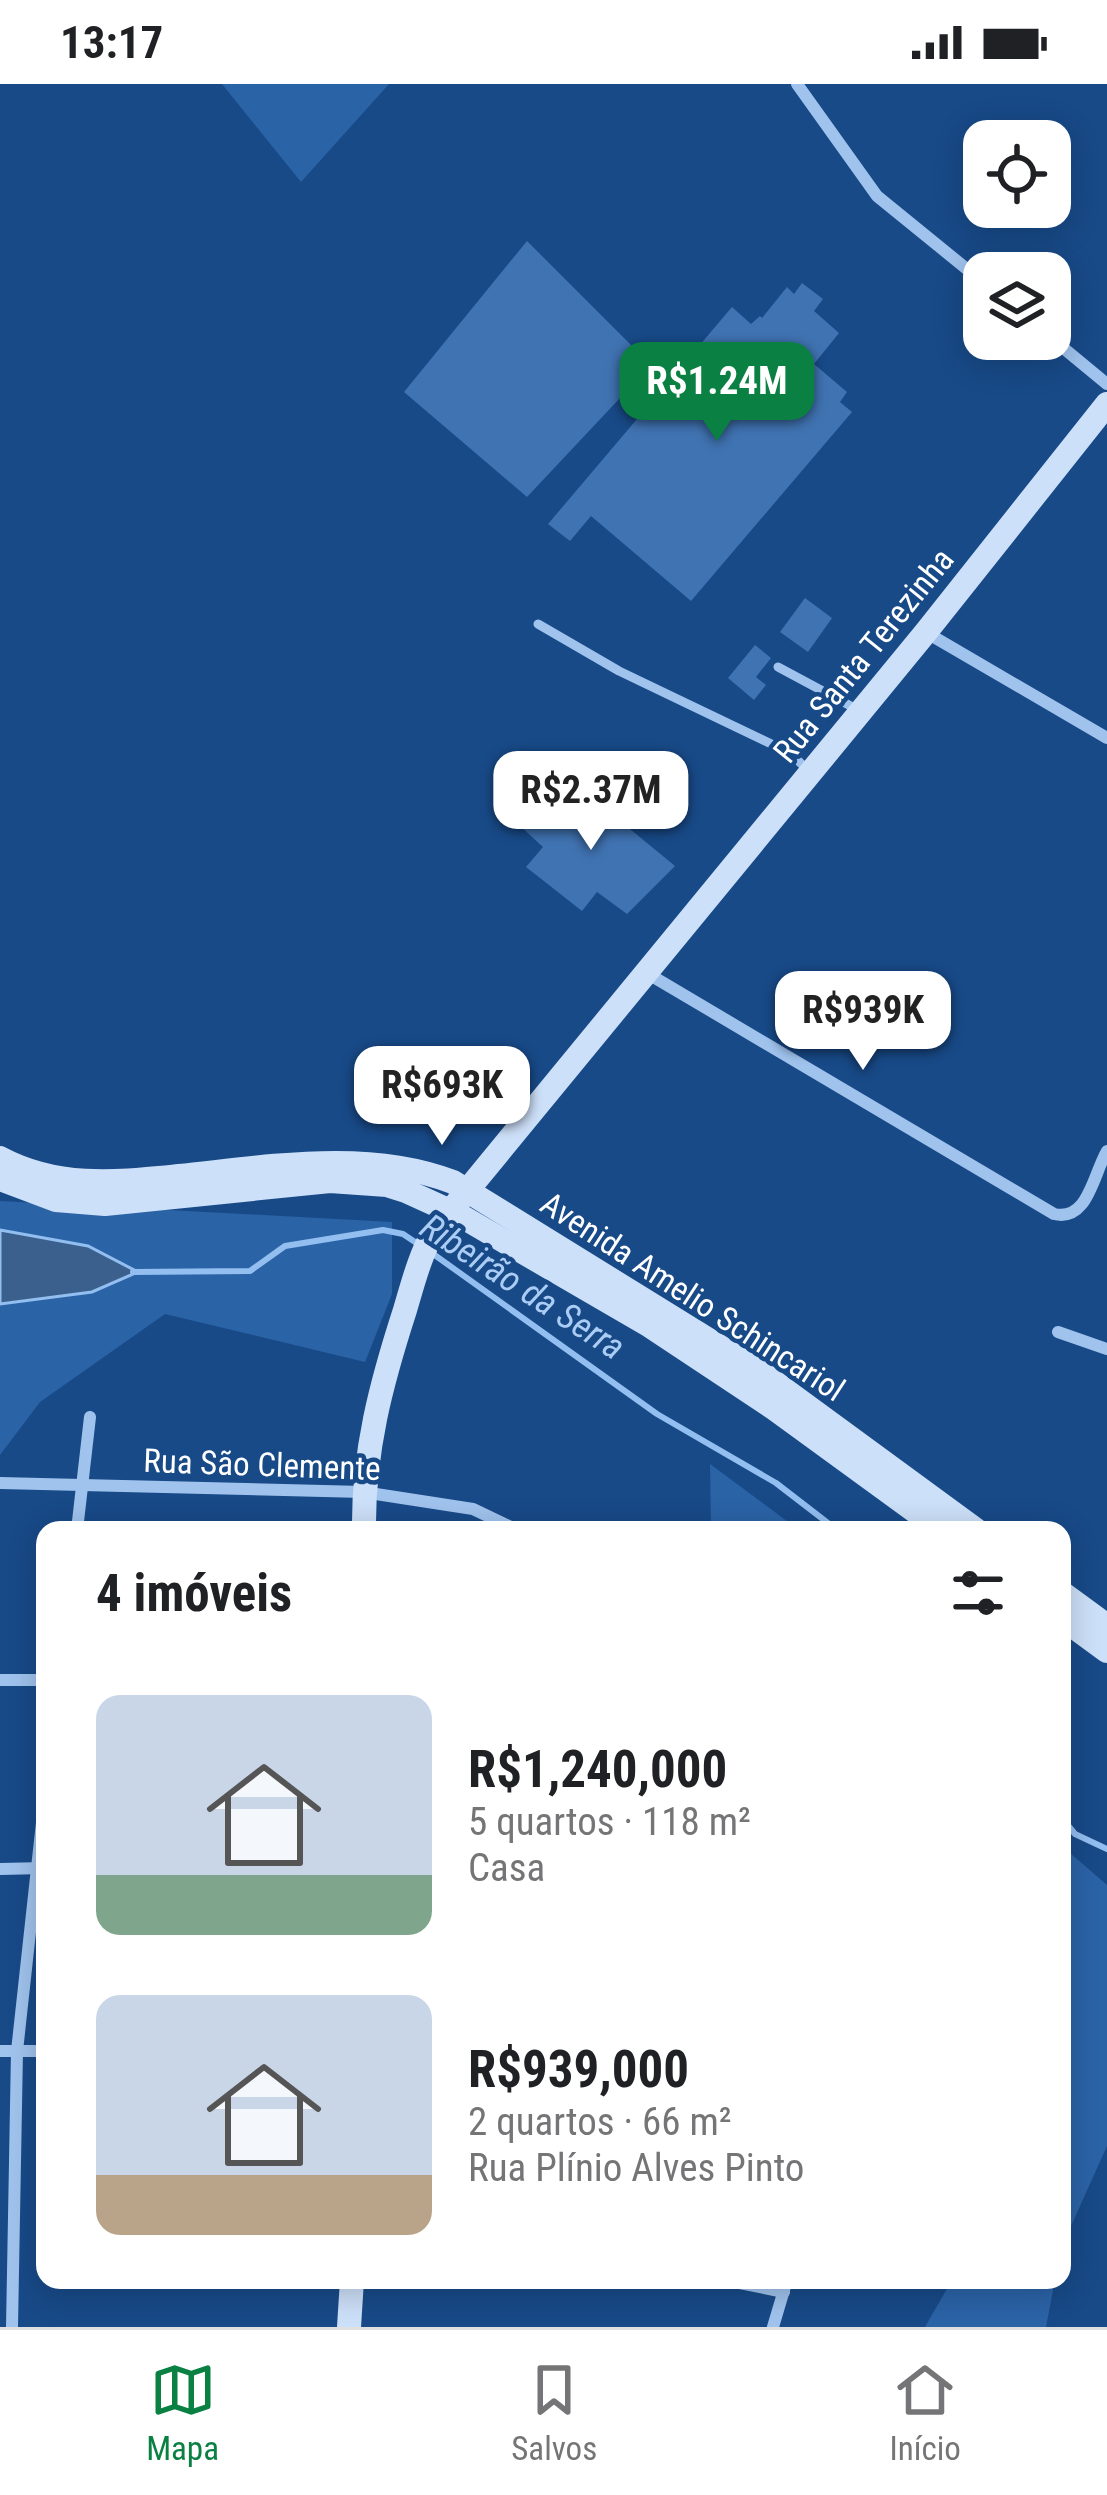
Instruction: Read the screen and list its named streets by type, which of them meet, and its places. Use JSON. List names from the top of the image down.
{
  "streets": {
    "main road": ["Rua Santa Terezinha", "Avenida Amelio Schincariol"],
    "street": ["Rua São Clemente"]
  },
  "crossings": [
    ["Rua Santa Terezinha", "Avenida Amelio Schincariol"],
    ["Rua Santa Terezinha", "Rua São Clemente"]
  ],
  "water": ["Ribeirão da Serra"],
  "page": {
    "status": "13:17",
    "price": [
      "R$1.24M",
      "R$2.37M",
      "R$939K",
      "R$693K"
    ],
    "heading": "4 imóveis",
    "list": [
      {
        "name": "R$1,240,000",
        "note": "5 quartos · 118 m² · Casa"
      },
      {
        "name": "R$939,000",
        "note": "2 quartos · 66 m² · Rua Plínio Alves Pinto"
      }
    ],
    "tabs": ["Mapa", "Salvos", "Início"]
  }
}
